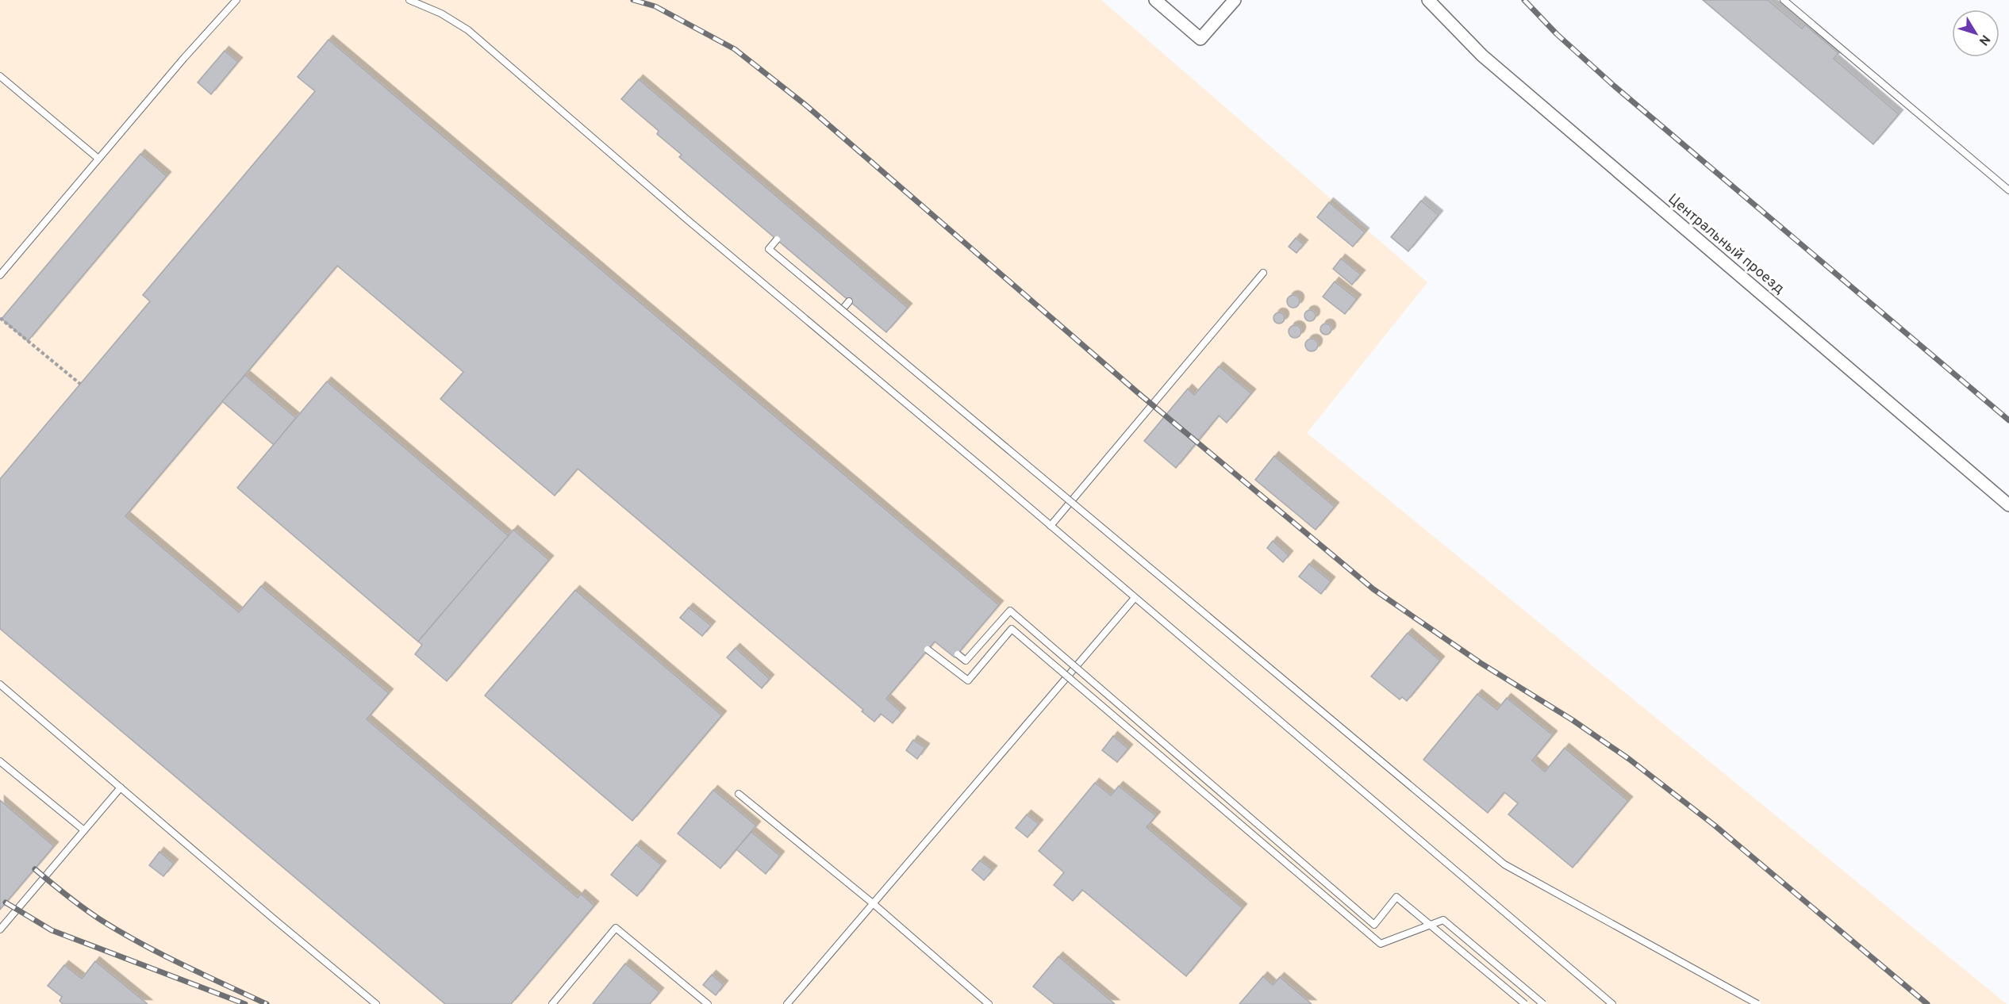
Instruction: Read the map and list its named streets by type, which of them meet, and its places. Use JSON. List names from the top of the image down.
{
  "streets": {
    "street": ["Центральный проезд"]
  },
  "north": "bottom right"
}
